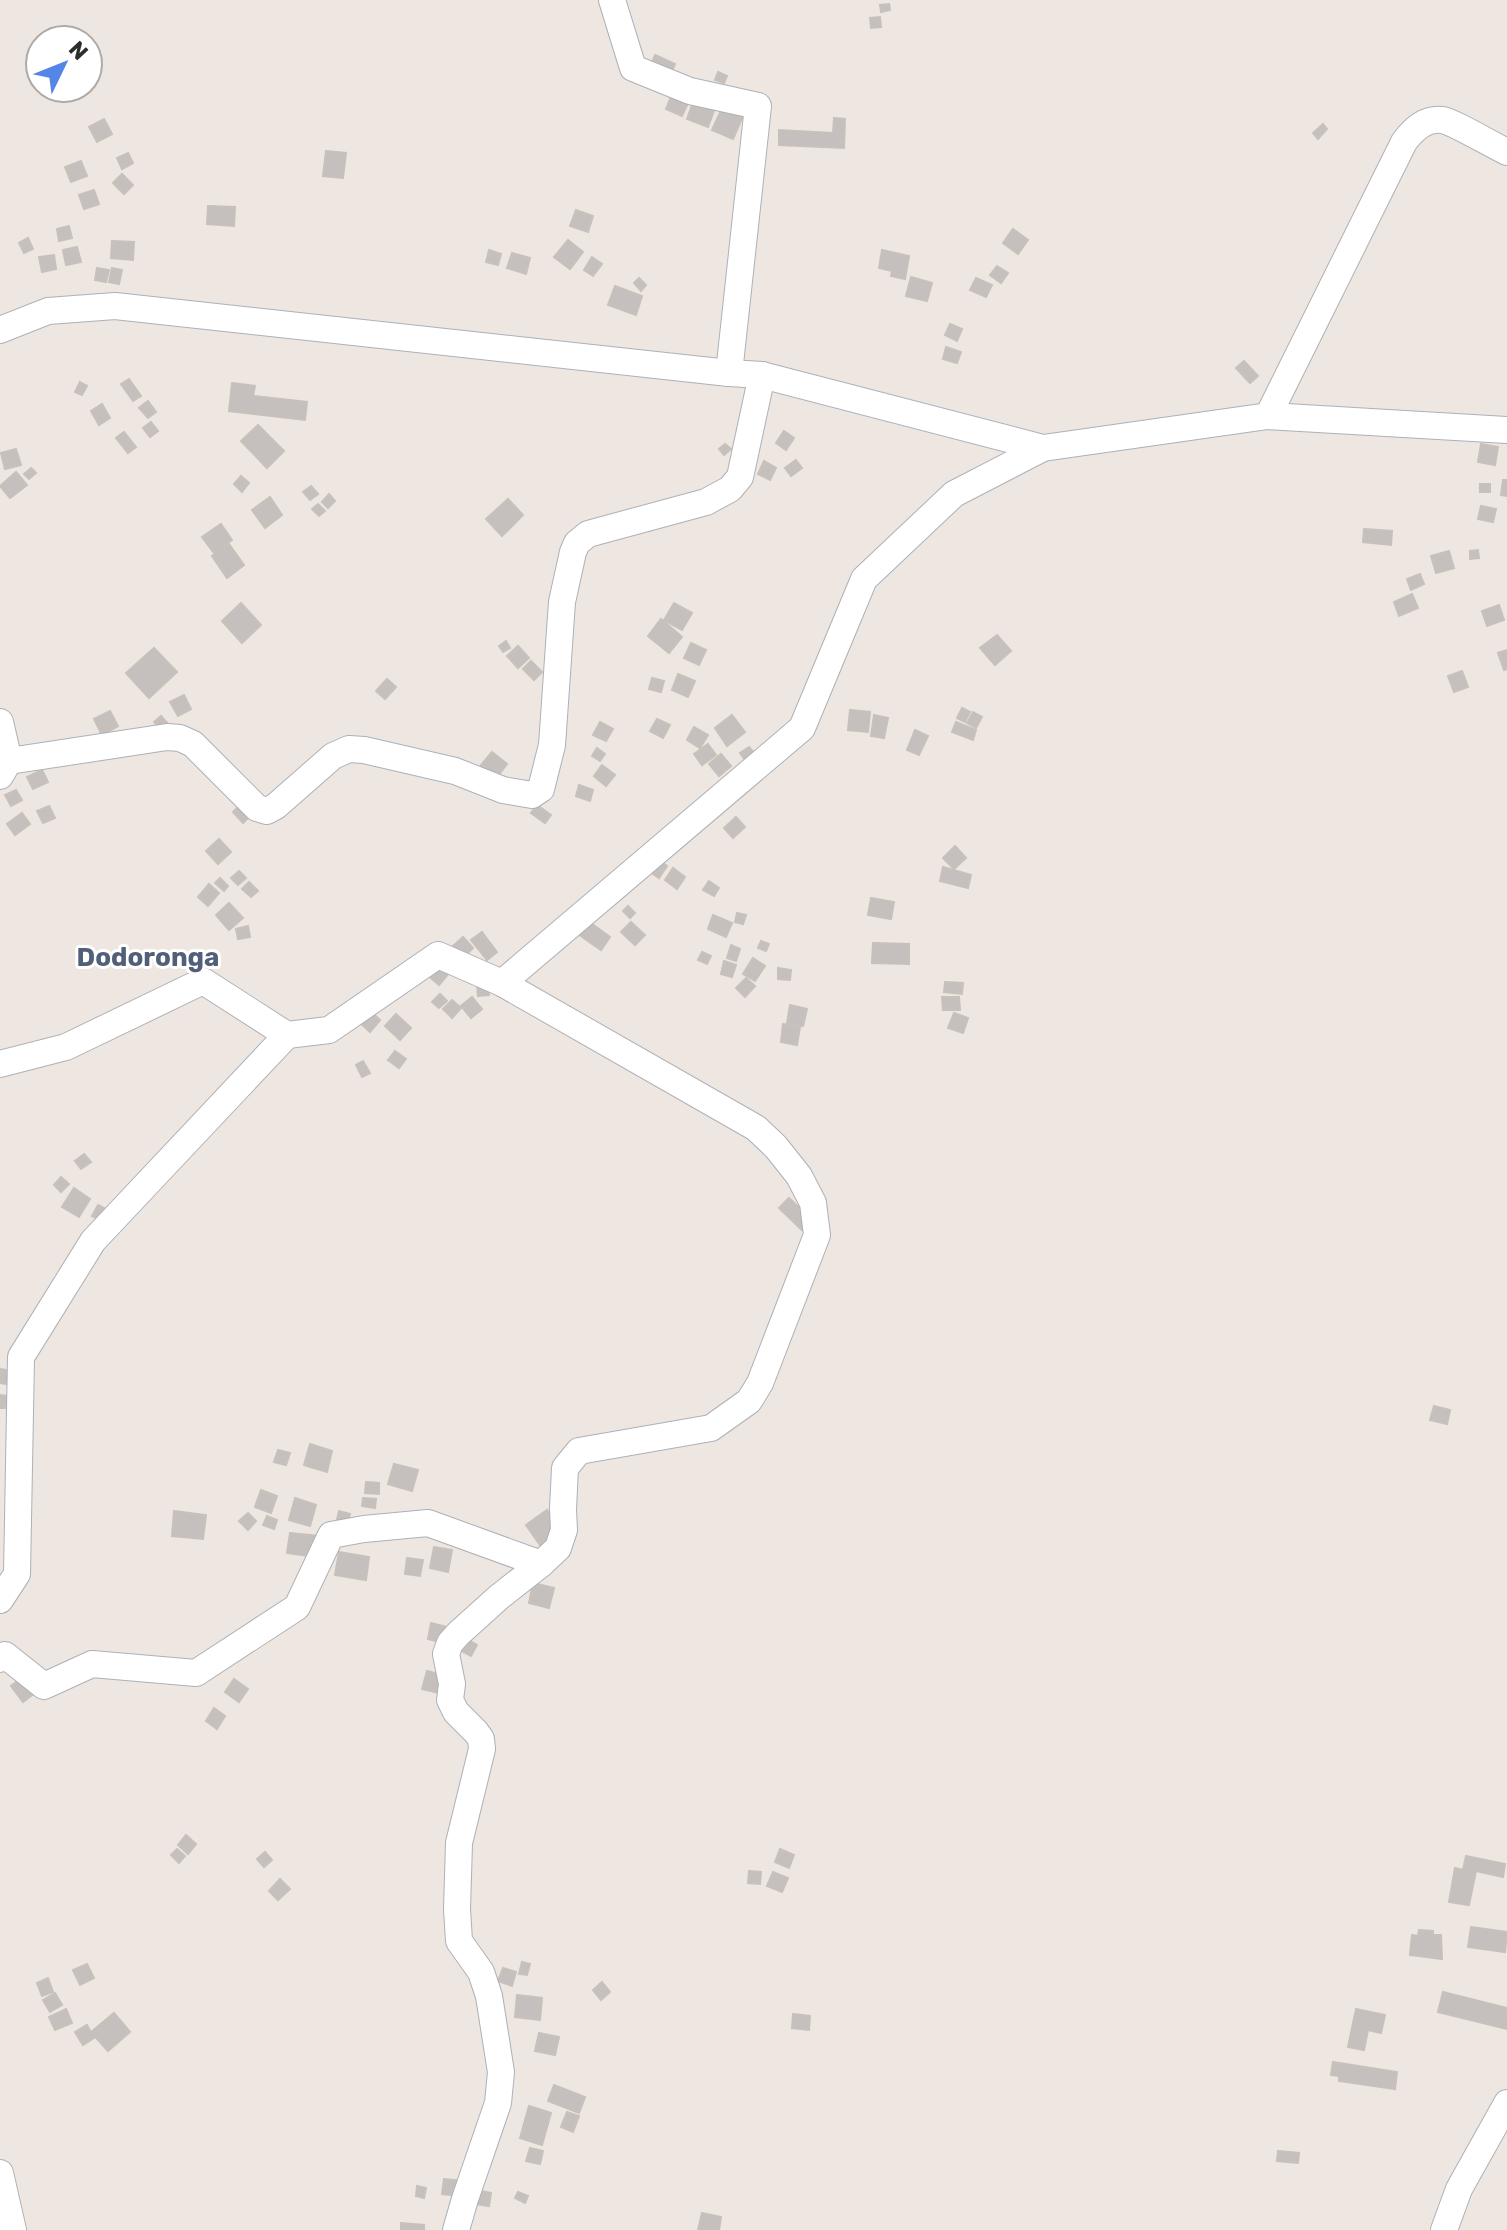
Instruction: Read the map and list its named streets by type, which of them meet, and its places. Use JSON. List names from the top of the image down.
{
  "districts": ["Dodoronga"],
  "north": "top right"
}
